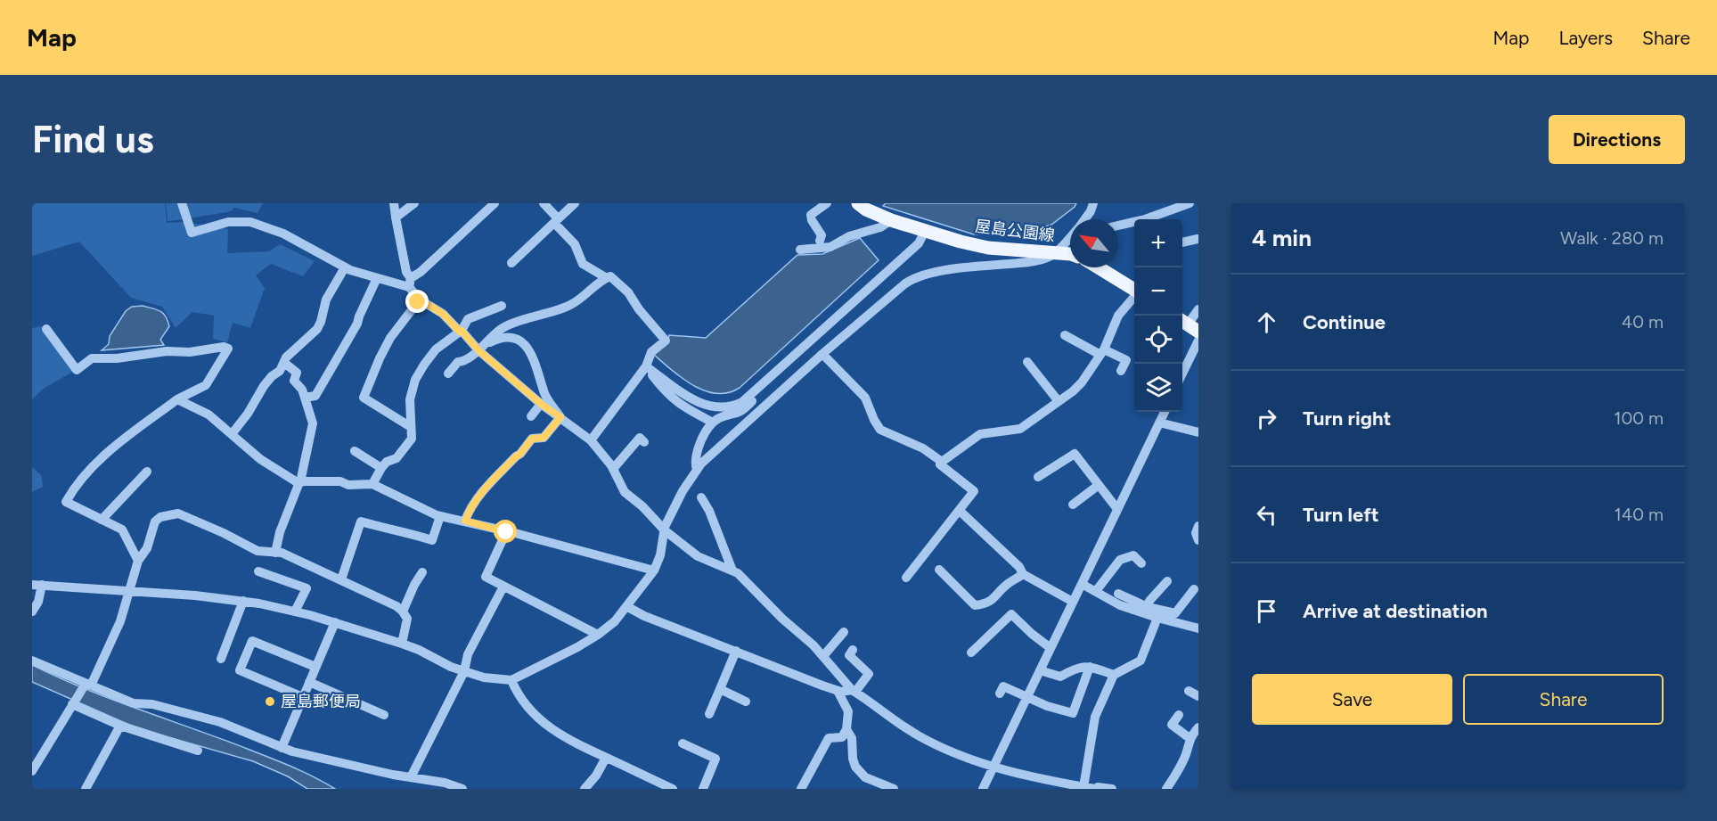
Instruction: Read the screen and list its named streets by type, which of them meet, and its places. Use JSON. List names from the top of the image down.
{
  "streets": {
    "main road": ["屋島公園線"]
  },
  "places": ["屋島郵便局"],
  "north": "top left",
  "page": {
    "header": "Map",
    "nav": ["Map", "Layers", "Share"],
    "buttons": [
      "Directions",
      ["Save", "Share"]
    ],
    "title": "Find us",
    "heading": ["4 min", "Walk · 280 m"],
    "map_buttons": ["+", "−"],
    "list": [
      ["Continue", "40 m"],
      ["Turn right", "100 m"],
      ["Turn left", "140 m"],
      "Arrive at destination"
    ]
  }
}
